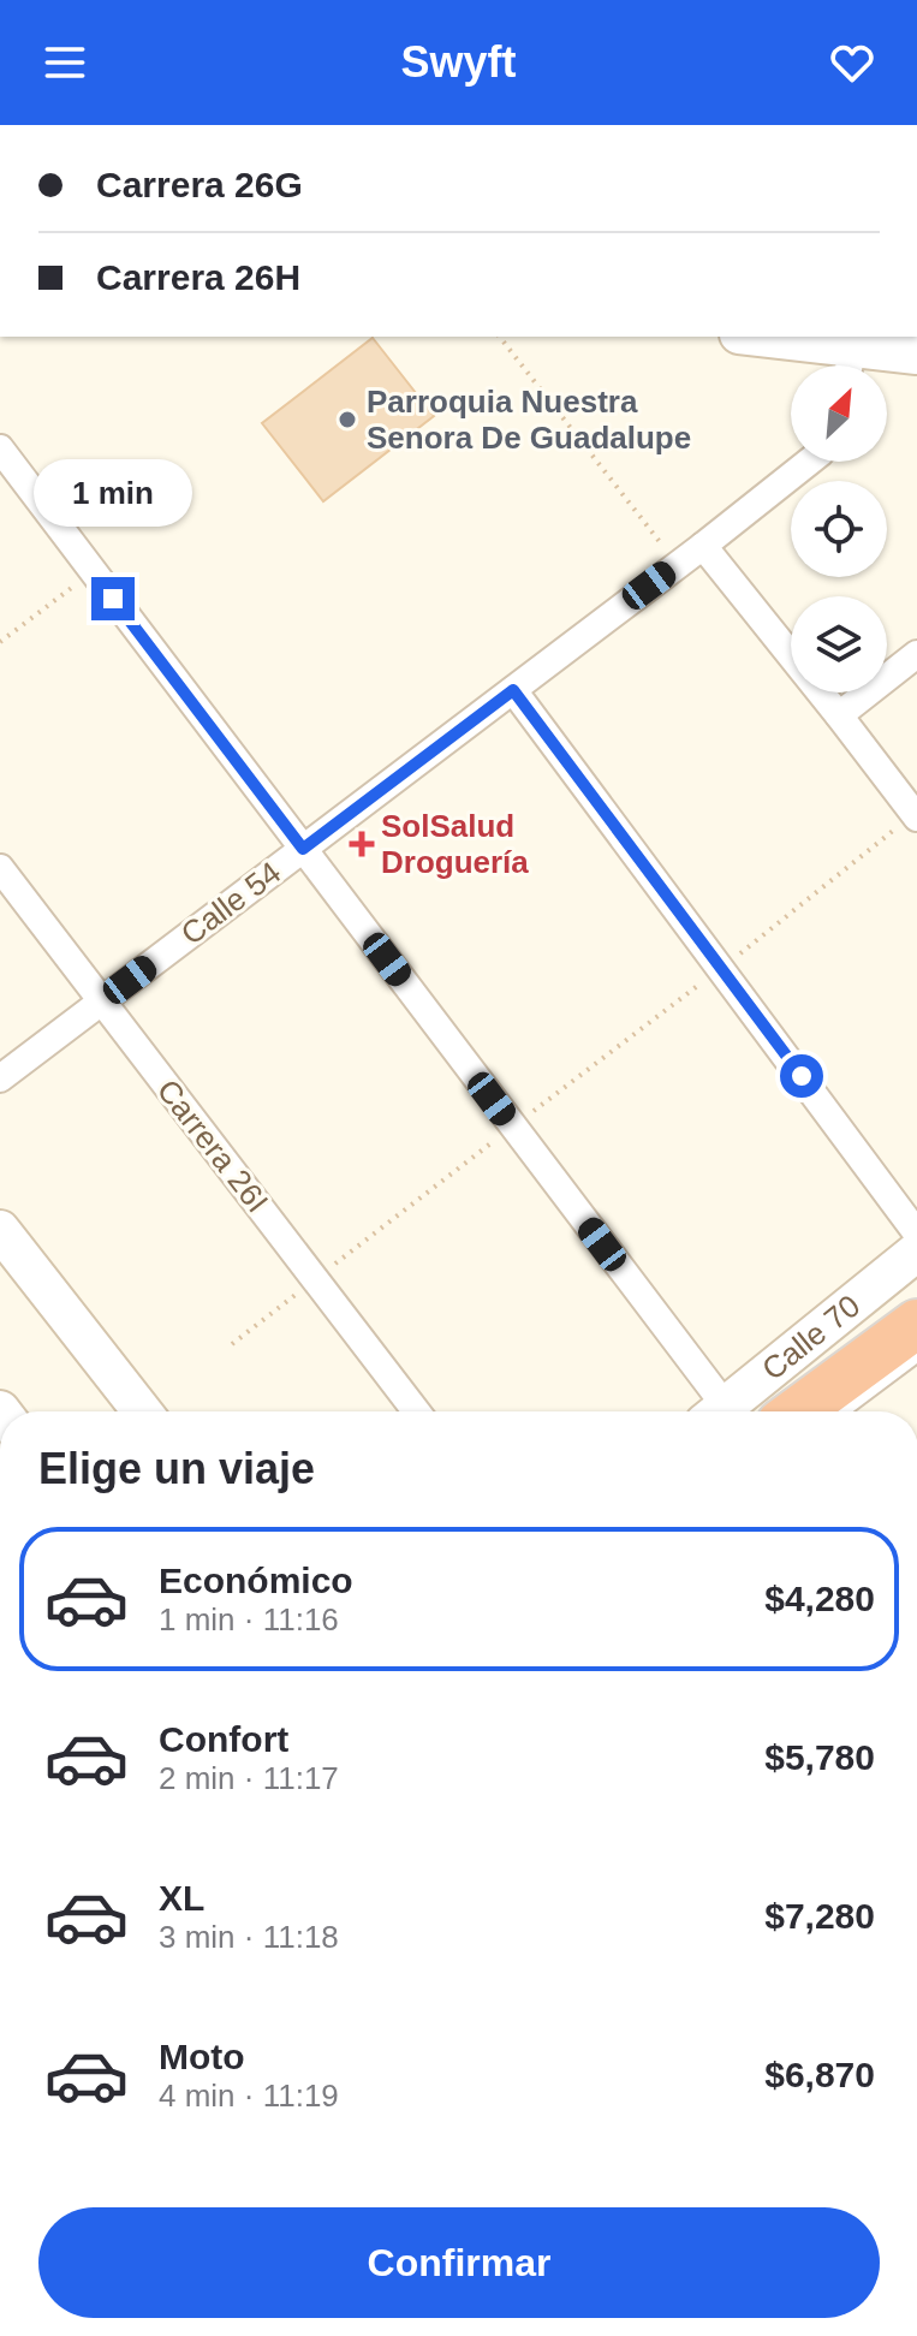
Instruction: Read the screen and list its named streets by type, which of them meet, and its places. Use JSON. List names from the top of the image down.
{
  "streets": {
    "street": ["Calle 54", "Carrera 26I", "Calle 70"]
  },
  "crossings": [
    ["Calle 54", "Carrera 26I"]
  ],
  "places": {
    "other": ["Parroquia Nuestra Senora De Guadalupe"],
    "health": ["SolSalud Droguería"]
  },
  "north": "top right",
  "page": {
    "header": "Swyft",
    "banner": ["Carrera 26G", "Carrera 26H"],
    "bubble": "1 min",
    "heading": "Elige un viaje",
    "list": [
      {
        "name": "Económico",
        "note": "1 min · 11:16",
        "value": "$4,280"
      },
      {
        "name": "Confort",
        "note": "2 min · 11:17",
        "value": "$5,780"
      },
      {
        "name": "XL",
        "note": "3 min · 11:18",
        "value": "$7,280"
      },
      {
        "name": "Moto",
        "note": "4 min · 11:19",
        "value": "$6,870"
      }
    ],
    "buttons": "Confirmar"
  }
}
